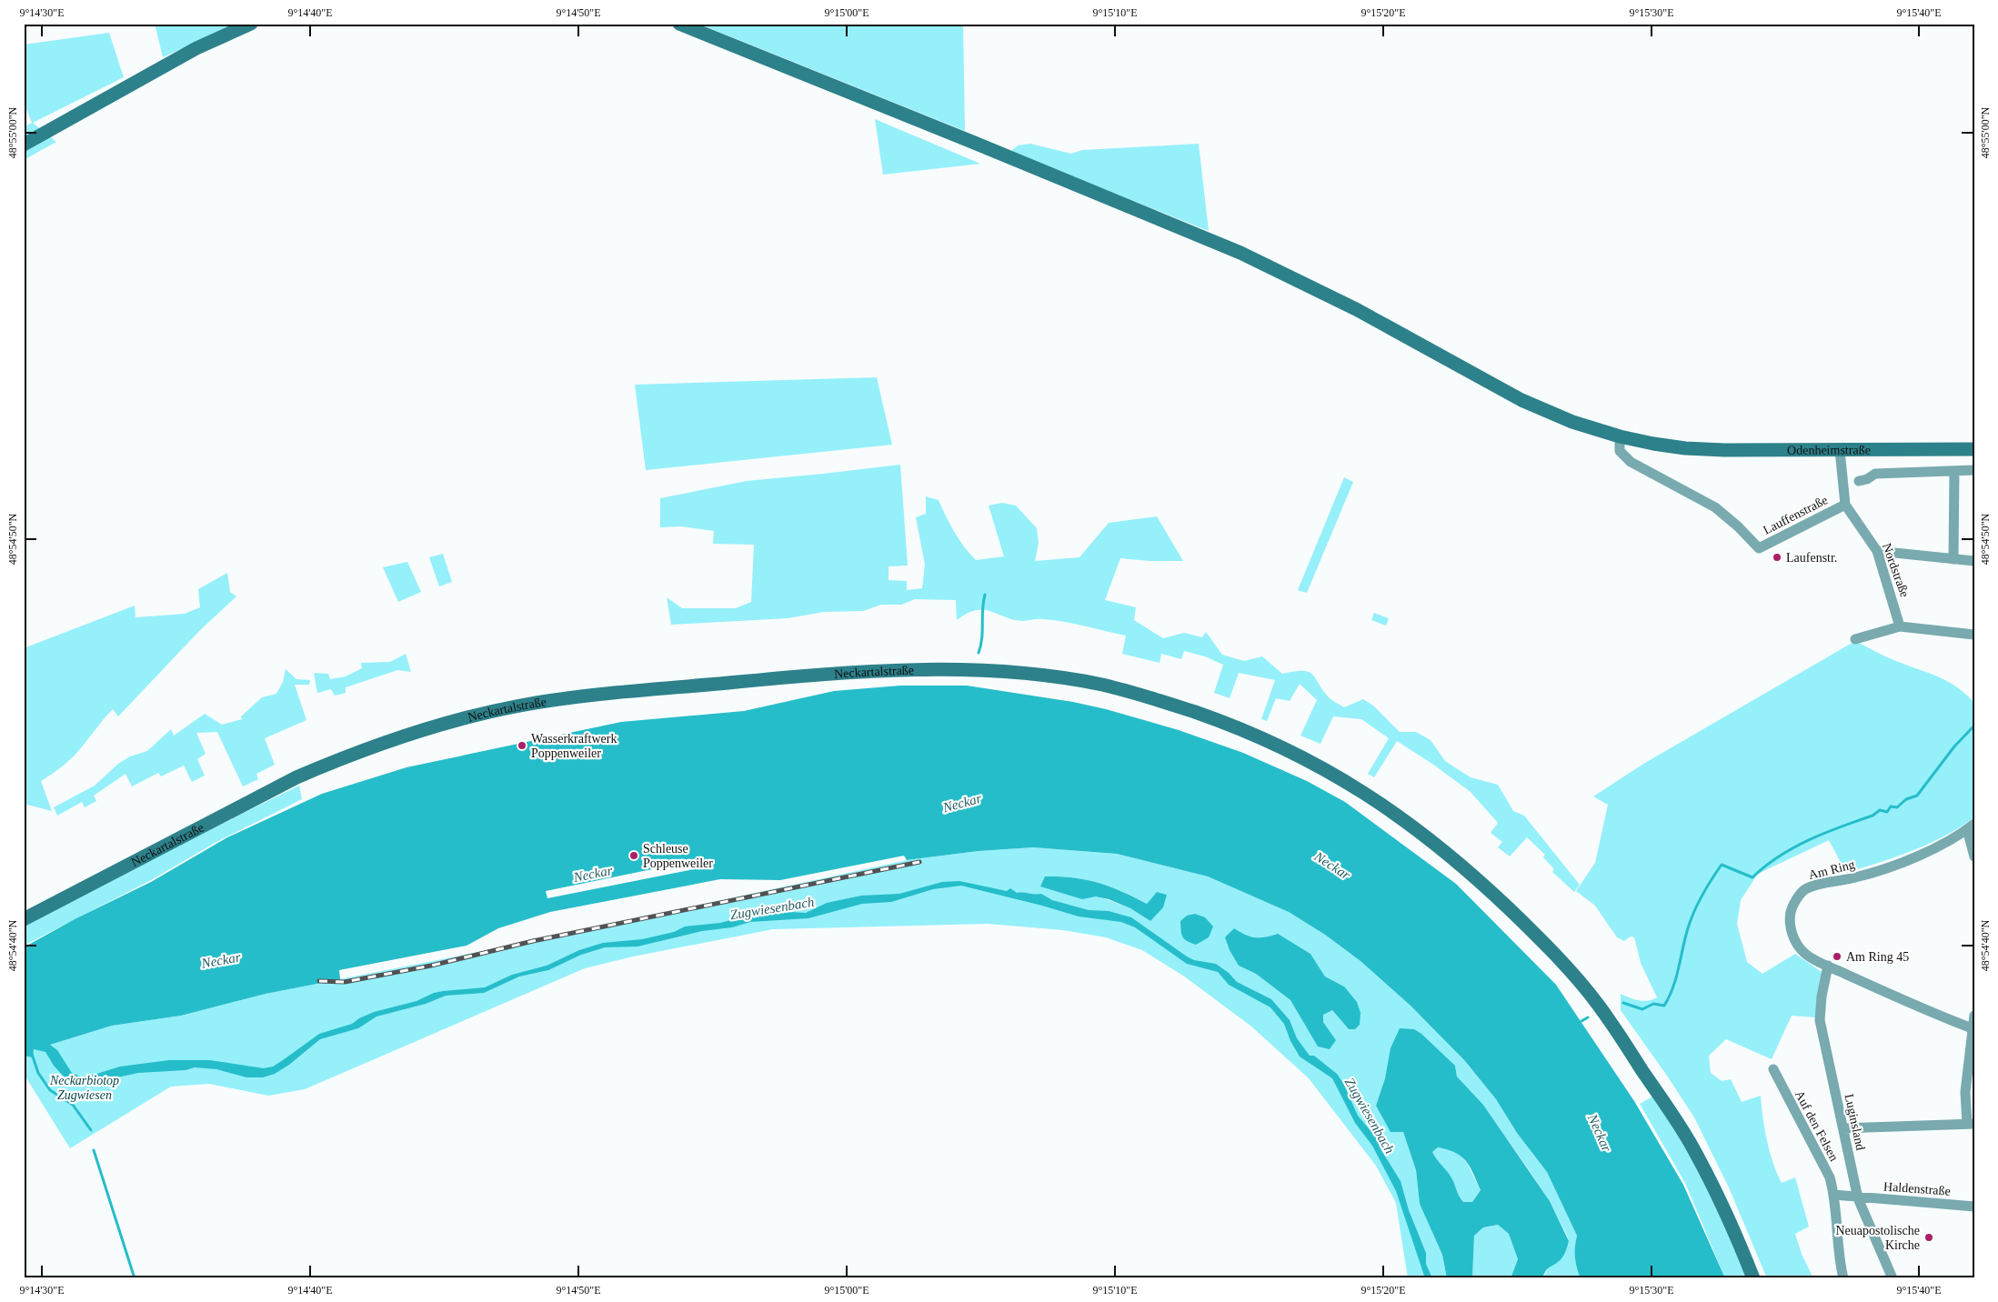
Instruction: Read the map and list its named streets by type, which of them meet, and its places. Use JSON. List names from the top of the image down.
{
  "streets": {
    "main road": ["Odenheimstraße", "Neckartalstraße"],
    "street": [
      "Lauffenstraße",
      "Nordstraße",
      "Am Ring",
      "Luginsland",
      "Auf den Felsen",
      "Haldenstraße"
    ]
  },
  "crossings": [
    ["Odenheimstraße", "Lauffenstraße"],
    ["Lauffenstraße", "Nordstraße"],
    ["Am Ring", "Luginsland"],
    ["Luginsland", "Haldenstraße"]
  ],
  "water": ["Neckar", "Zugwiesenbach"],
  "parks": ["Neckarbiotop Zugwiesen"],
  "places": [
    "Laufenstr.",
    "Wasserkraftwerk Poppenweiler",
    "Schleuse Poppenweiler",
    "Am Ring 45",
    "Neuapostolische Kirche"
  ],
  "coordinates": [
    "9°14'30\"E",
    "9°14'40\"E",
    "9°14'50\"E",
    "9°15'00\"E",
    "9°15'10\"E",
    "9°15'20\"E",
    "9°15'30\"E",
    "9°15'40\"E",
    "48°55'00\"N",
    "48°54'50\"N",
    "48°54'40\"N"
  ]
}
